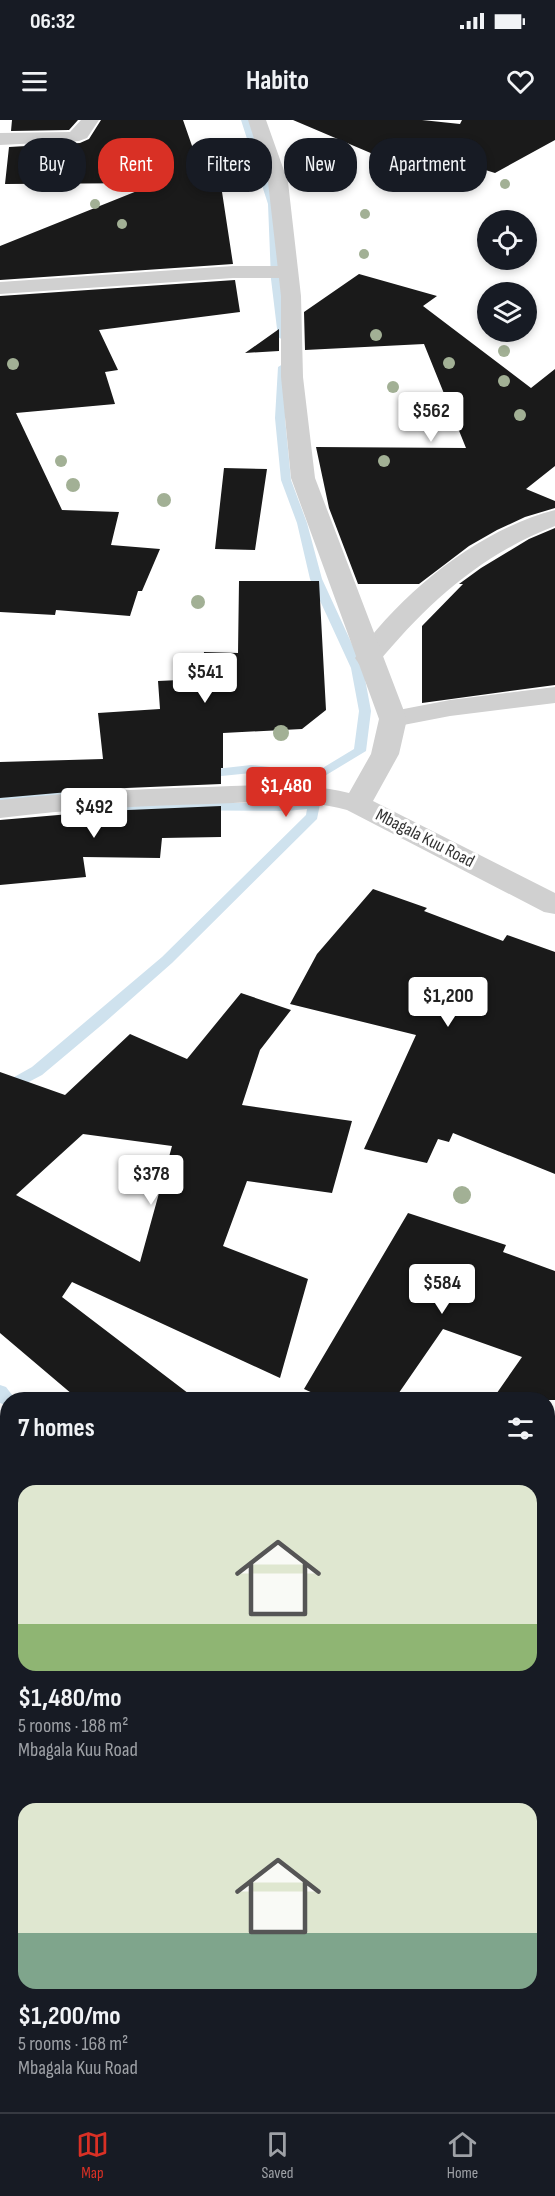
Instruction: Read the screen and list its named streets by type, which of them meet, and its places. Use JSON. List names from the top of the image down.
{
  "streets": {
    "street": ["Mbagala Kuu Road"]
  },
  "page": {
    "status": "06:32",
    "header": "Habito",
    "chip": [
      "Buy",
      "Rent",
      "Filters",
      "New",
      "Apartment"
    ],
    "price": [
      "$562",
      "$541",
      "$1,480",
      "$492",
      "$1,200",
      "$378",
      "$584"
    ],
    "heading": "7 homes",
    "list": [
      {
        "name": "$1,480/mo",
        "note": "5 rooms · 188 m² · Mbagala Kuu Road"
      },
      {
        "name": "$1,200/mo",
        "note": "5 rooms · 168 m² · Mbagala Kuu Road"
      }
    ],
    "tabs": ["Map", "Saved", "Home"]
  }
}
